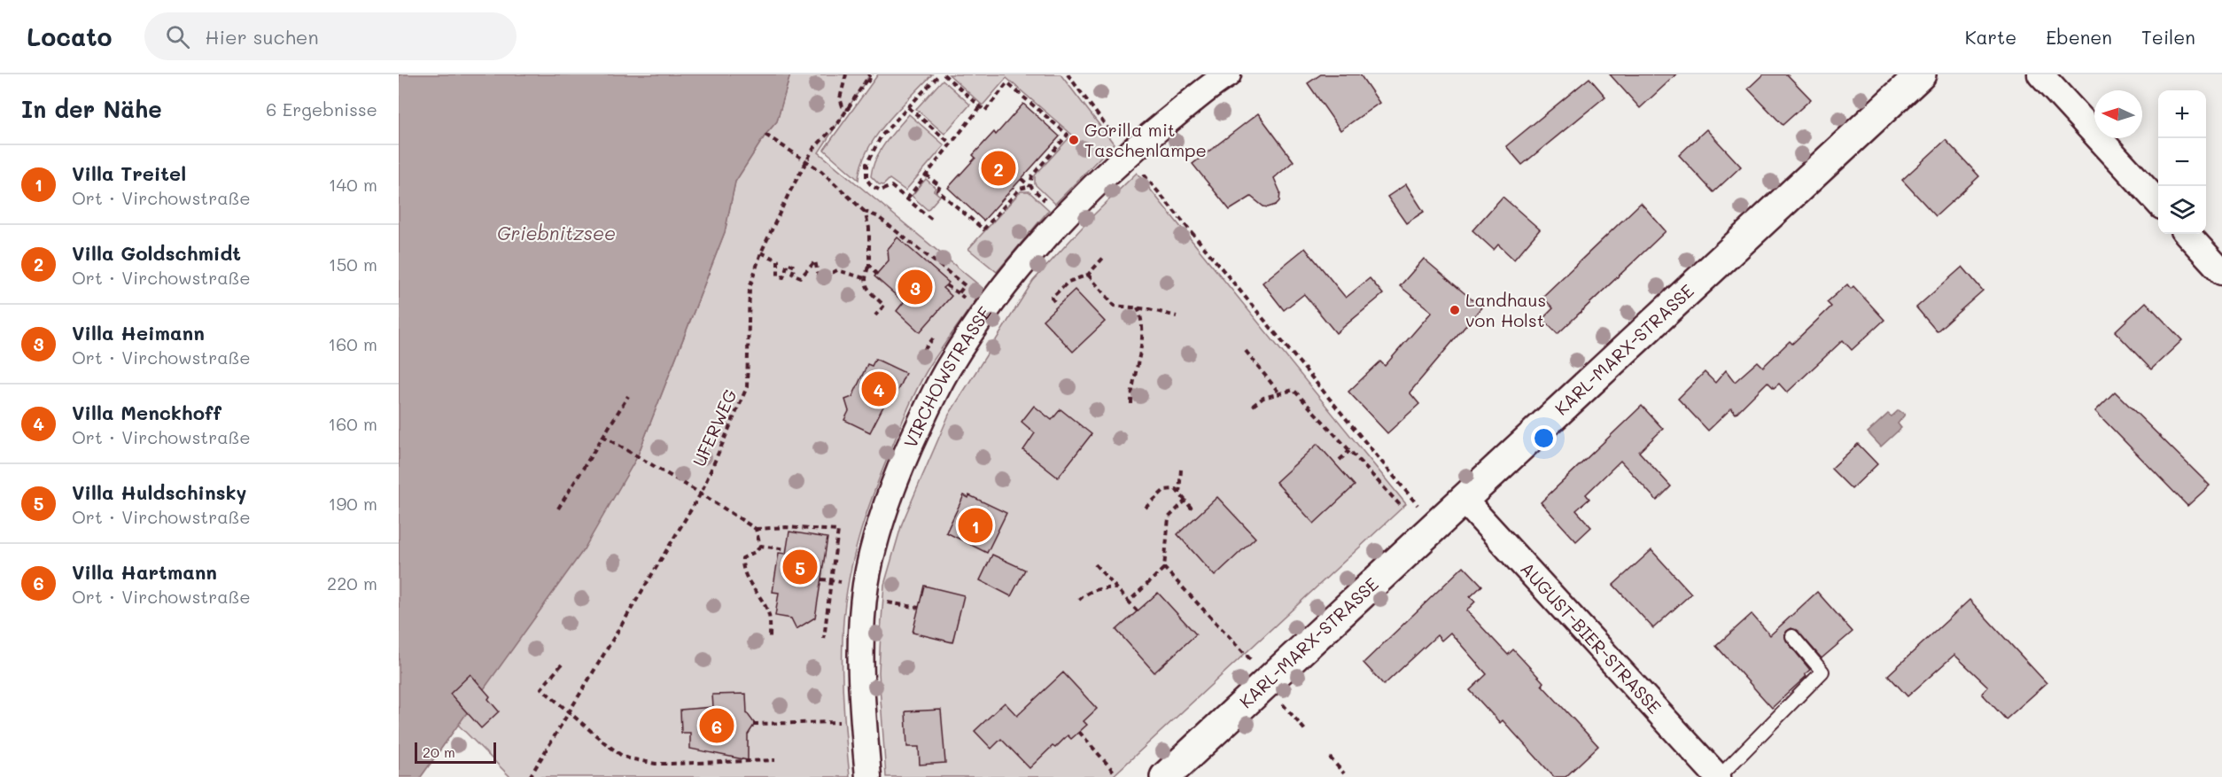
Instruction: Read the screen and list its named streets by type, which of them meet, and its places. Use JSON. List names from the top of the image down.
{
  "streets": {
    "street": ["KARL-MARX-STRASSE", "VIRCHOWSTRASSE", "AUGUST-BIER-STRASSE"],
    "path": ["UFERWEG"]
  },
  "crossings": [
    ["KARL-MARX-STRASSE", "AUGUST-BIER-STRASSE"]
  ],
  "water": ["Griebnitzsee"],
  "places": ["Gorilla mit Taschenlampe", "Landhaus von Holst"],
  "scale_bar": "20 m",
  "north": "left",
  "page": {
    "header": "Locato",
    "search": "Hier suchen",
    "nav": ["Karte", "Ebenen", "Teilen"],
    "heading": ["In der Nähe", "6 Ergebnisse"],
    "map_buttons": ["+", "−"],
    "list": [
      {
        "mark": "1",
        "name": "Villa Treitel",
        "note": "Ort · Virchowstraße",
        "value": "140 m"
      },
      {
        "mark": "2",
        "name": "Villa Goldschmidt",
        "note": "Ort · Virchowstraße",
        "value": "150 m"
      },
      {
        "mark": "3",
        "name": "Villa Heimann",
        "note": "Ort · Virchowstraße",
        "value": "160 m"
      },
      {
        "mark": "4",
        "name": "Villa Menckhoff",
        "note": "Ort · Virchowstraße",
        "value": "160 m"
      },
      {
        "mark": "5",
        "name": "Villa Huldschinsky",
        "note": "Ort · Virchowstraße",
        "value": "190 m"
      },
      {
        "mark": "6",
        "name": "Villa Hartmann",
        "note": "Ort · Virchowstraße",
        "value": "220 m"
      }
    ],
    "pins": [
      "2",
      "3",
      "4",
      "1",
      "5",
      "6"
    ],
    "scale": "20 m"
  }
}
